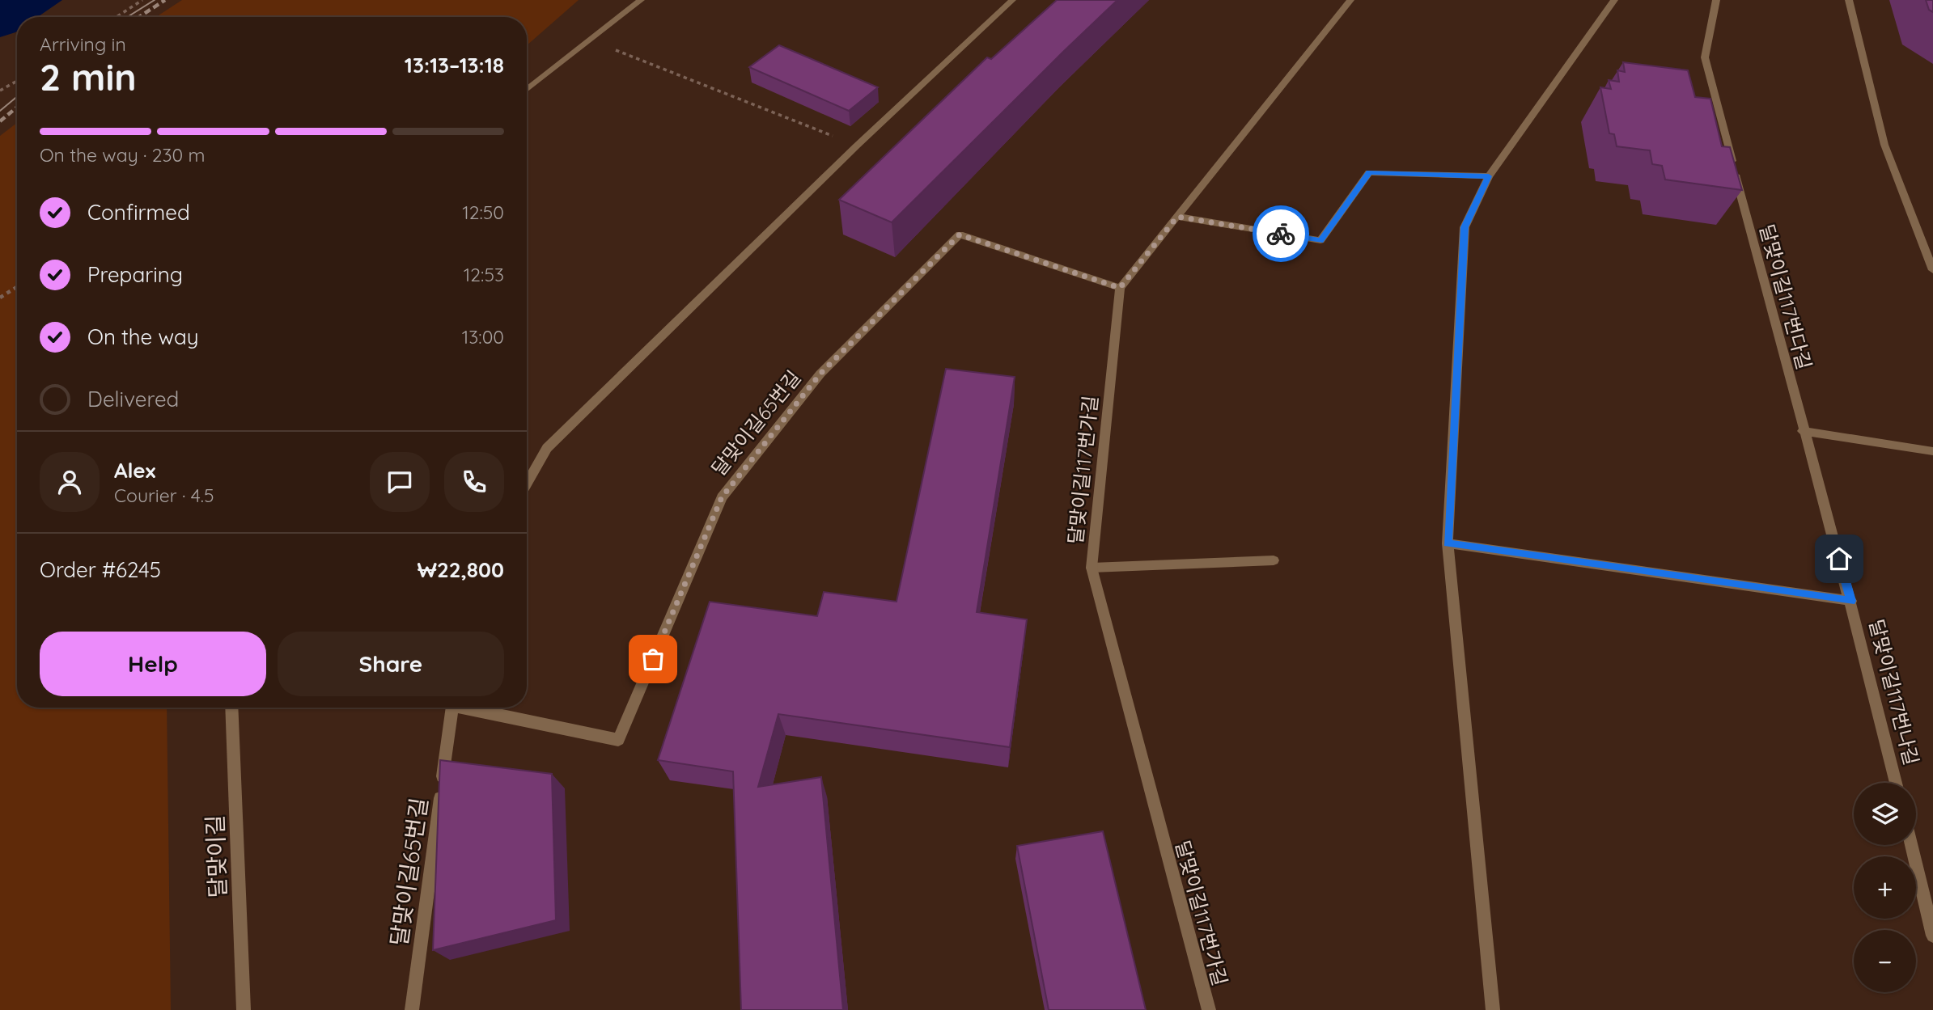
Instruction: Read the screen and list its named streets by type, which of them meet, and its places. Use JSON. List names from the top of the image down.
{
  "streets": {
    "street": [
      "달맞이길117번다길",
      "달맞이길65번길",
      "달맞이길117번가길",
      "달맞이길117번나길",
      "달맞이길"
    ]
  },
  "crossings": [
    ["달맞이길117번다길", "달맞이길117번나길"],
    ["달맞이길65번길", "달맞이길117번가길"]
  ],
  "page": {
    "heading": ["2 min", "Arriving in", "13:13–13:18"],
    "panel": [
      "Alex",
      "Courier · 4.5",
      "Order #6245",
      "₩22,800"
    ],
    "bar": "On the way · 230 m",
    "list": [
      ["Confirmed", "12:50"],
      ["Preparing", "12:53"],
      ["On the way", "13:00"],
      "Delivered"
    ],
    "buttons": ["Help", "Share"],
    "map_buttons": ["+", "−"]
  }
}
